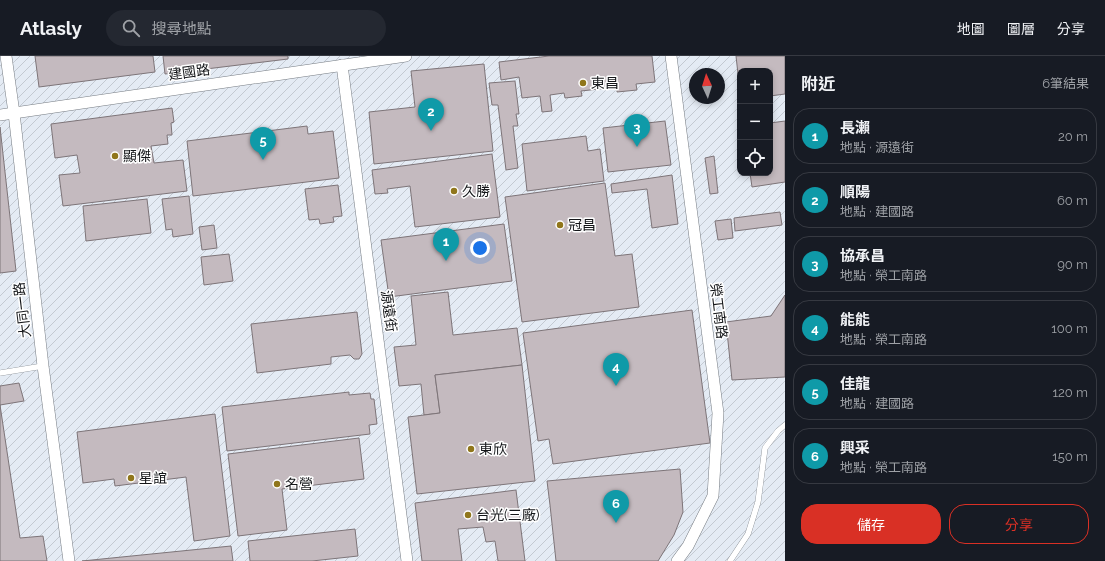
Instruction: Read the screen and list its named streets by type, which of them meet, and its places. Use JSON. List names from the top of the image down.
{
  "streets": {
    "street": [
      "建國路",
      "大同一路",
      "源遠街",
      "榮工南路"
    ]
  },
  "crossings": [
    ["建國路", "大同一路"],
    ["建國路", "源遠街"]
  ],
  "places": [
    "東昌",
    "顯傑",
    "久勝",
    "冠昌",
    "東欣",
    "星誼",
    "名營",
    "台光(三廠)"
  ],
  "north": "top",
  "page": {
    "header": "Atlasly",
    "search": "搜尋地點",
    "nav": ["地圖", "圖層", "分享"],
    "heading": ["附近", "6筆結果"],
    "map_buttons": ["+", "−"],
    "pins": [
      "2",
      "3",
      "5",
      "1",
      "4",
      "6"
    ],
    "list": [
      {
        "mark": "1",
        "name": "長瀨",
        "note": "地點 · 源遠街",
        "value": "20 m"
      },
      {
        "mark": "2",
        "name": "順陽",
        "note": "地點 · 建國路",
        "value": "60 m"
      },
      {
        "mark": "3",
        "name": "協承昌",
        "note": "地點 · 榮工南路",
        "value": "90 m"
      },
      {
        "mark": "4",
        "name": "能能",
        "note": "地點 · 榮工南路",
        "value": "100 m"
      },
      {
        "mark": "5",
        "name": "佳龍",
        "note": "地點 · 建國路",
        "value": "120 m"
      },
      {
        "mark": "6",
        "name": "興采",
        "note": "地點 · 榮工南路",
        "value": "150 m"
      }
    ],
    "buttons": ["儲存", "分享"]
  }
}
